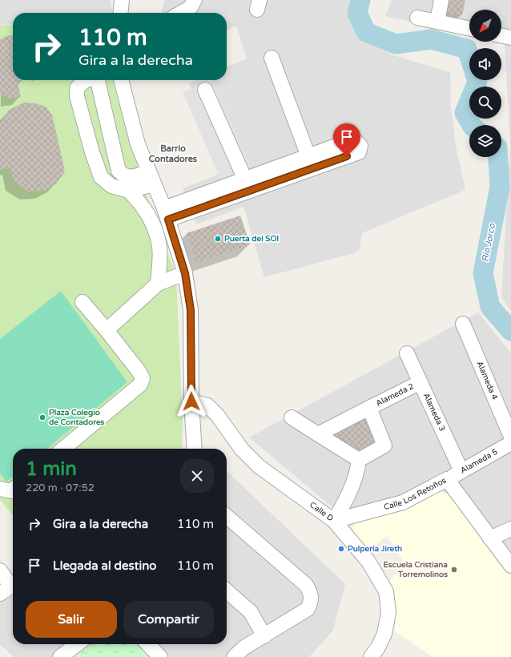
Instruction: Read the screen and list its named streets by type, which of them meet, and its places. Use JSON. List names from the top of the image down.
{
  "streets": {
    "street": [
      "Alameda 4",
      "Alameda 2",
      "Alameda 3",
      "Alameda 5",
      "Calle Los Retoños",
      "Calle D"
    ]
  },
  "crossings": [
    ["Alameda 2", "Alameda 3"],
    ["Alameda 3", "Alameda 5"],
    ["Alameda 5", "Calle Los Retoños"],
    ["Calle Los Retoños", "Calle D"]
  ],
  "districts": ["Barrio Contadores"],
  "water": ["Río Jorco"],
  "places": [
    "Puerta del SOl",
    "Plaza Colegio de Contadores",
    "Pulpería Jireth",
    "Escuela Cristiana Torremolinos"
  ],
  "north": "bottom left",
  "page": {
    "turn": ["110 m", "Gira a la derecha"],
    "heading": ["1 min", "220 m · 07:52"],
    "list": [
      {
        "name": "Gira a la derecha",
        "value": "110 m"
      },
      {
        "name": "Llegada al destino",
        "value": "110 m"
      }
    ],
    "buttons": ["Salir", "Compartir"]
  }
}
